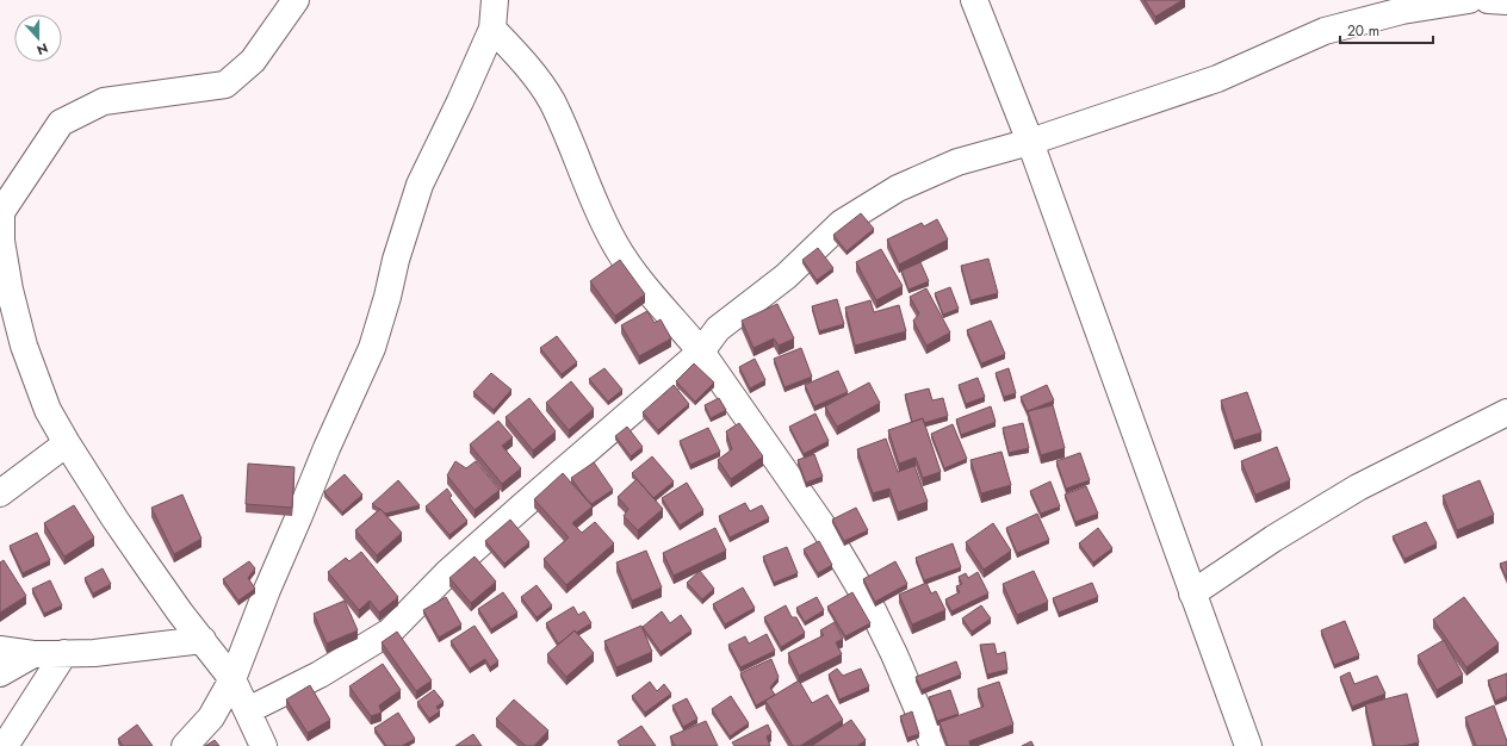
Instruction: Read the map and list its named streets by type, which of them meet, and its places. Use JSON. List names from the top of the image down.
{
  "scale_bar": "20 m",
  "north": "bottom"
}
